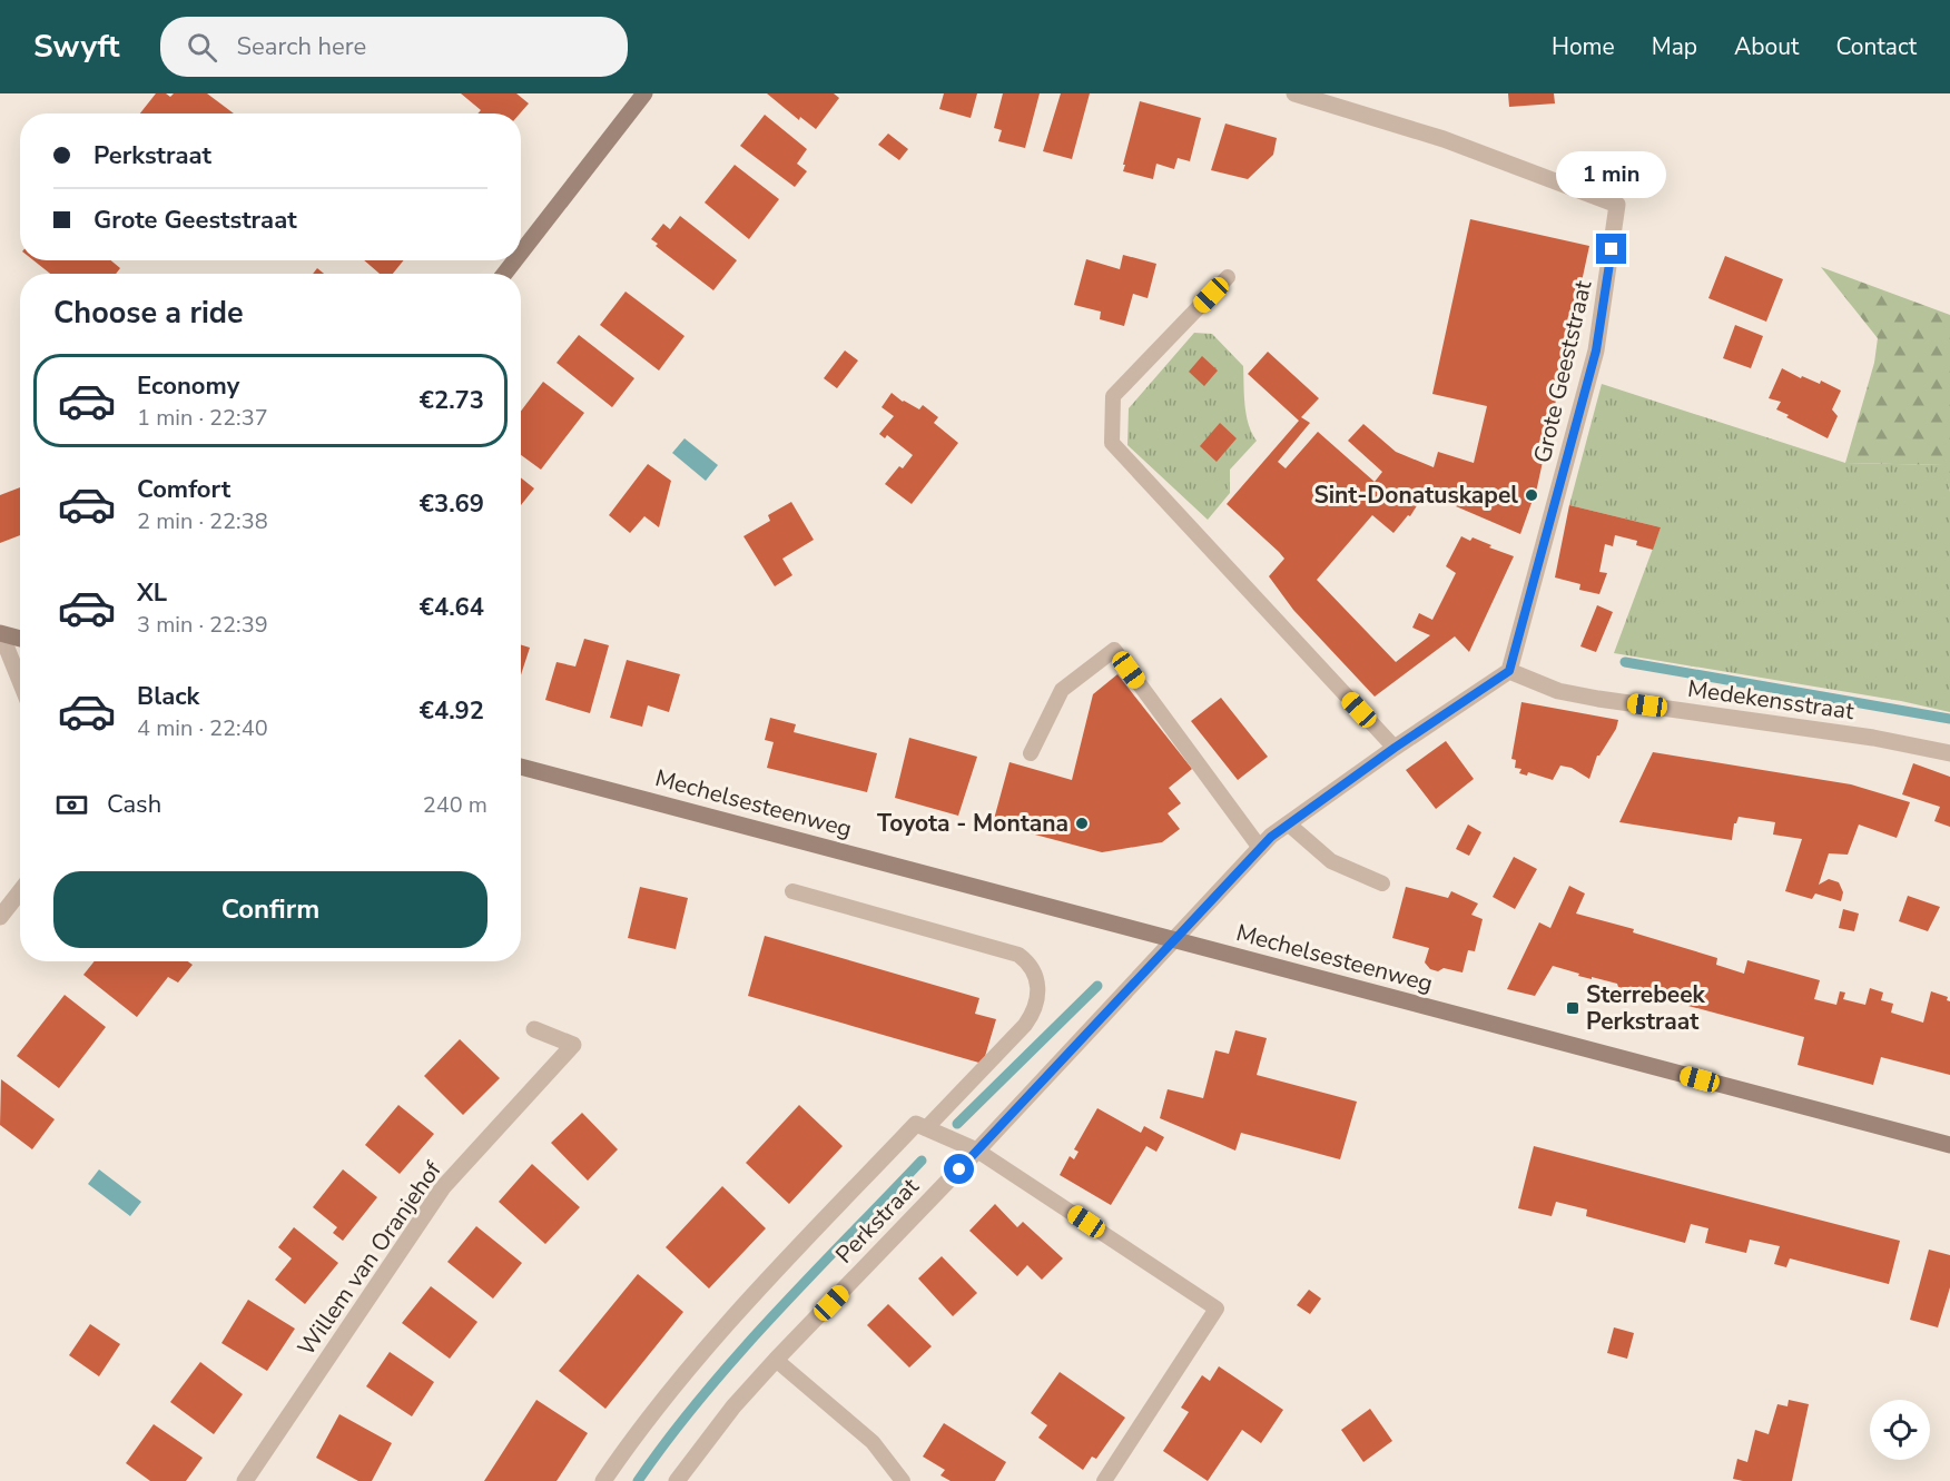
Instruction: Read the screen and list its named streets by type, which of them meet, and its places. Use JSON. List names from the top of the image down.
{
  "streets": {
    "main road": ["Mechelsesteenweg"],
    "street": [
      "Grote Geeststraat",
      "Medekensstraat",
      "Perkstraat",
      "Willem van Oranjehof"
    ]
  },
  "crossings": [
    ["Grote Geeststraat", "Medekensstraat"],
    ["Mechelsesteenweg", "Perkstraat"]
  ],
  "places": {
    "other": ["Sint-Donatuskapel", "Toyota - Montana"],
    "transit": ["Sterrebeek Perkstraat"]
  },
  "page": {
    "header": "Swyft",
    "search": "Search here",
    "nav": [
      "Home",
      "Map",
      "About",
      "Contact"
    ],
    "banner": ["Perkstraat", "Grote Geeststraat"],
    "bubble": "1 min",
    "heading": "Choose a ride",
    "list": [
      {
        "name": "Economy",
        "note": "1 min · 22:37",
        "value": "€2.73"
      },
      {
        "name": "Comfort",
        "note": "2 min · 22:38",
        "value": "€3.69"
      },
      {
        "name": "XL",
        "note": "3 min · 22:39",
        "value": "€4.64"
      },
      {
        "name": "Black",
        "note": "4 min · 22:40",
        "value": "€4.92"
      }
    ],
    "pay": ["Cash", "240 m"],
    "buttons": "Confirm"
  }
}
